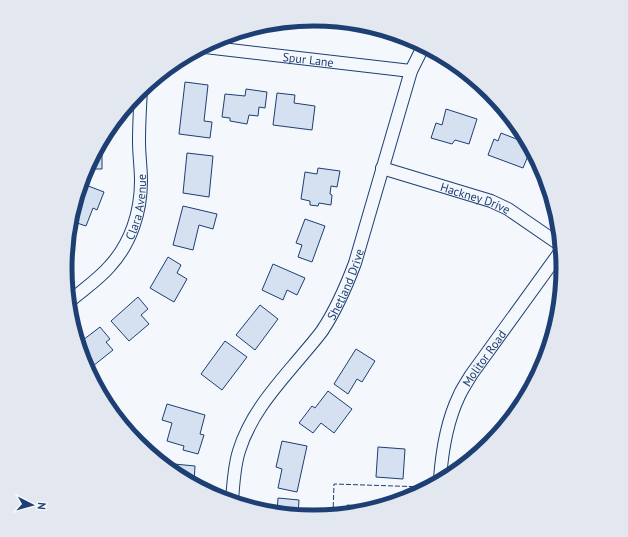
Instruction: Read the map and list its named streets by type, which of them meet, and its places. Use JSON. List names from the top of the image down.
{
  "streets": {
    "street": [
      "Spur Lane",
      "Hackney Drive",
      "Clara Avenue",
      "Shetland Drive",
      "Molitor Road"
    ]
  },
  "crossings": [
    ["Spur Lane", "Shetland Drive"],
    ["Hackney Drive", "Shetland Drive"]
  ],
  "north": "right"
}
